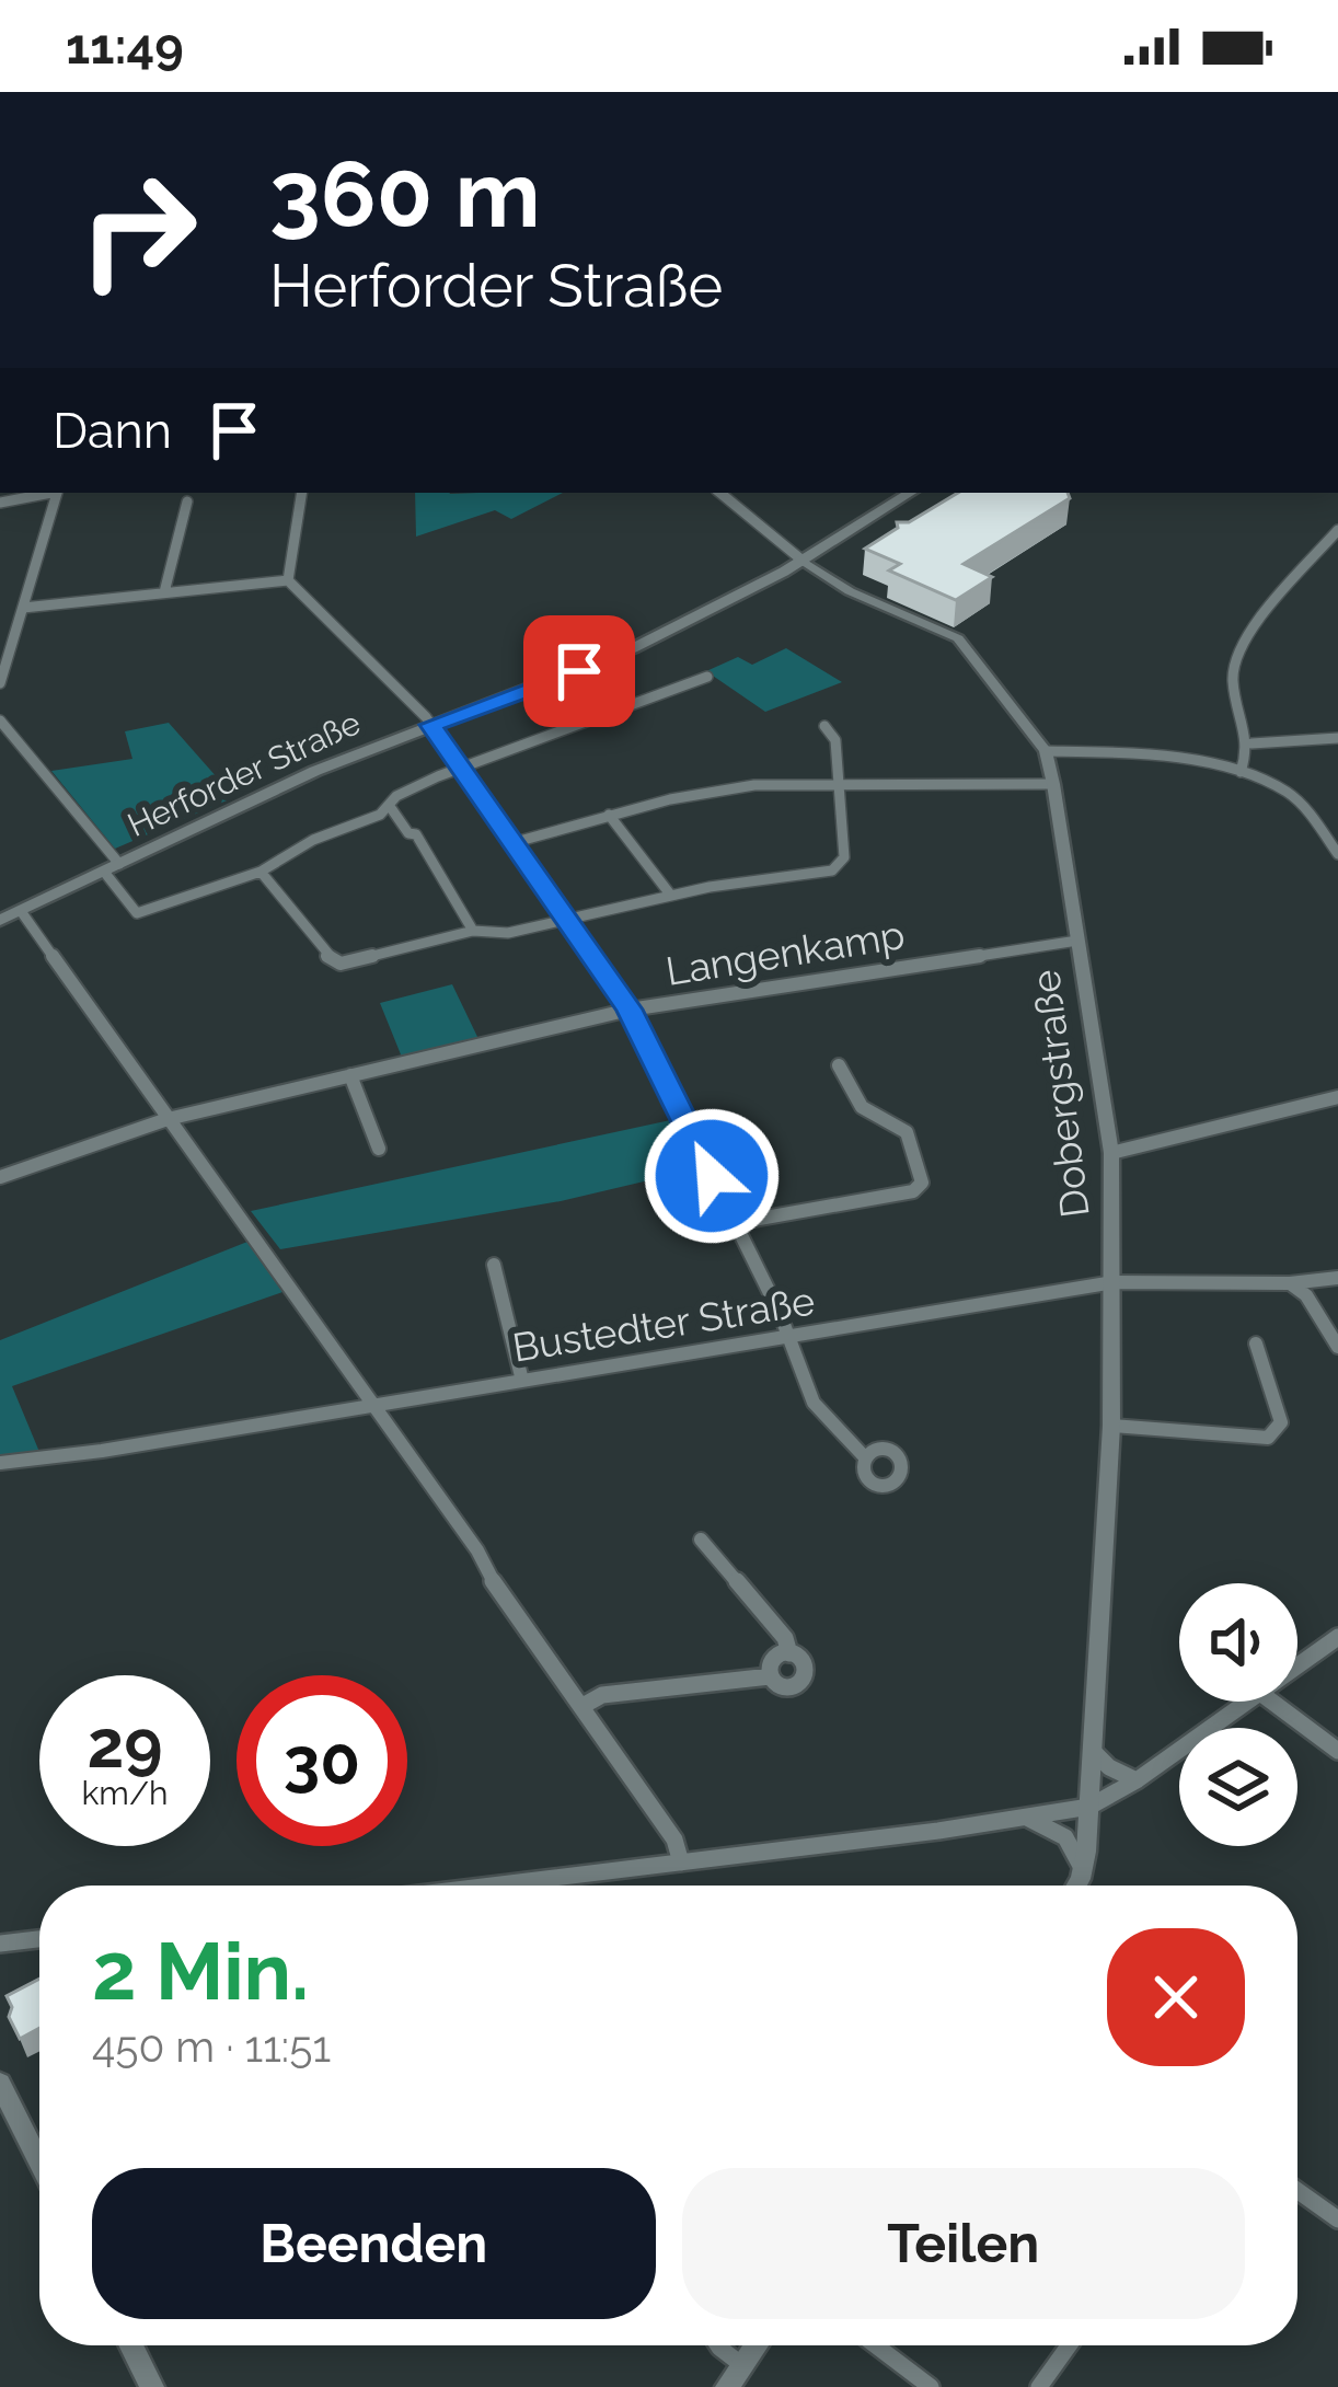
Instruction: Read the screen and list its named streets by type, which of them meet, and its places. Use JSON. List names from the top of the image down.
{
  "streets": {
    "main road": ["Herforder Straße"],
    "street": ["Langenkamp", "Dobergstraße", "Bustedter Straße"]
  },
  "crossings": [
    ["Herforder Straße", "Dobergstraße"],
    ["Langenkamp", "Dobergstraße"],
    ["Dobergstraße", "Bustedter Straße"]
  ],
  "page": {
    "status": "11:49",
    "turn": ["360 m", "Herforder Straße"],
    "then": "Dann",
    "speed": "29 km/h",
    "limit": "30",
    "heading": ["2 Min.", "450 m · 11:51"],
    "buttons": ["Beenden", "Teilen"]
  }
}
